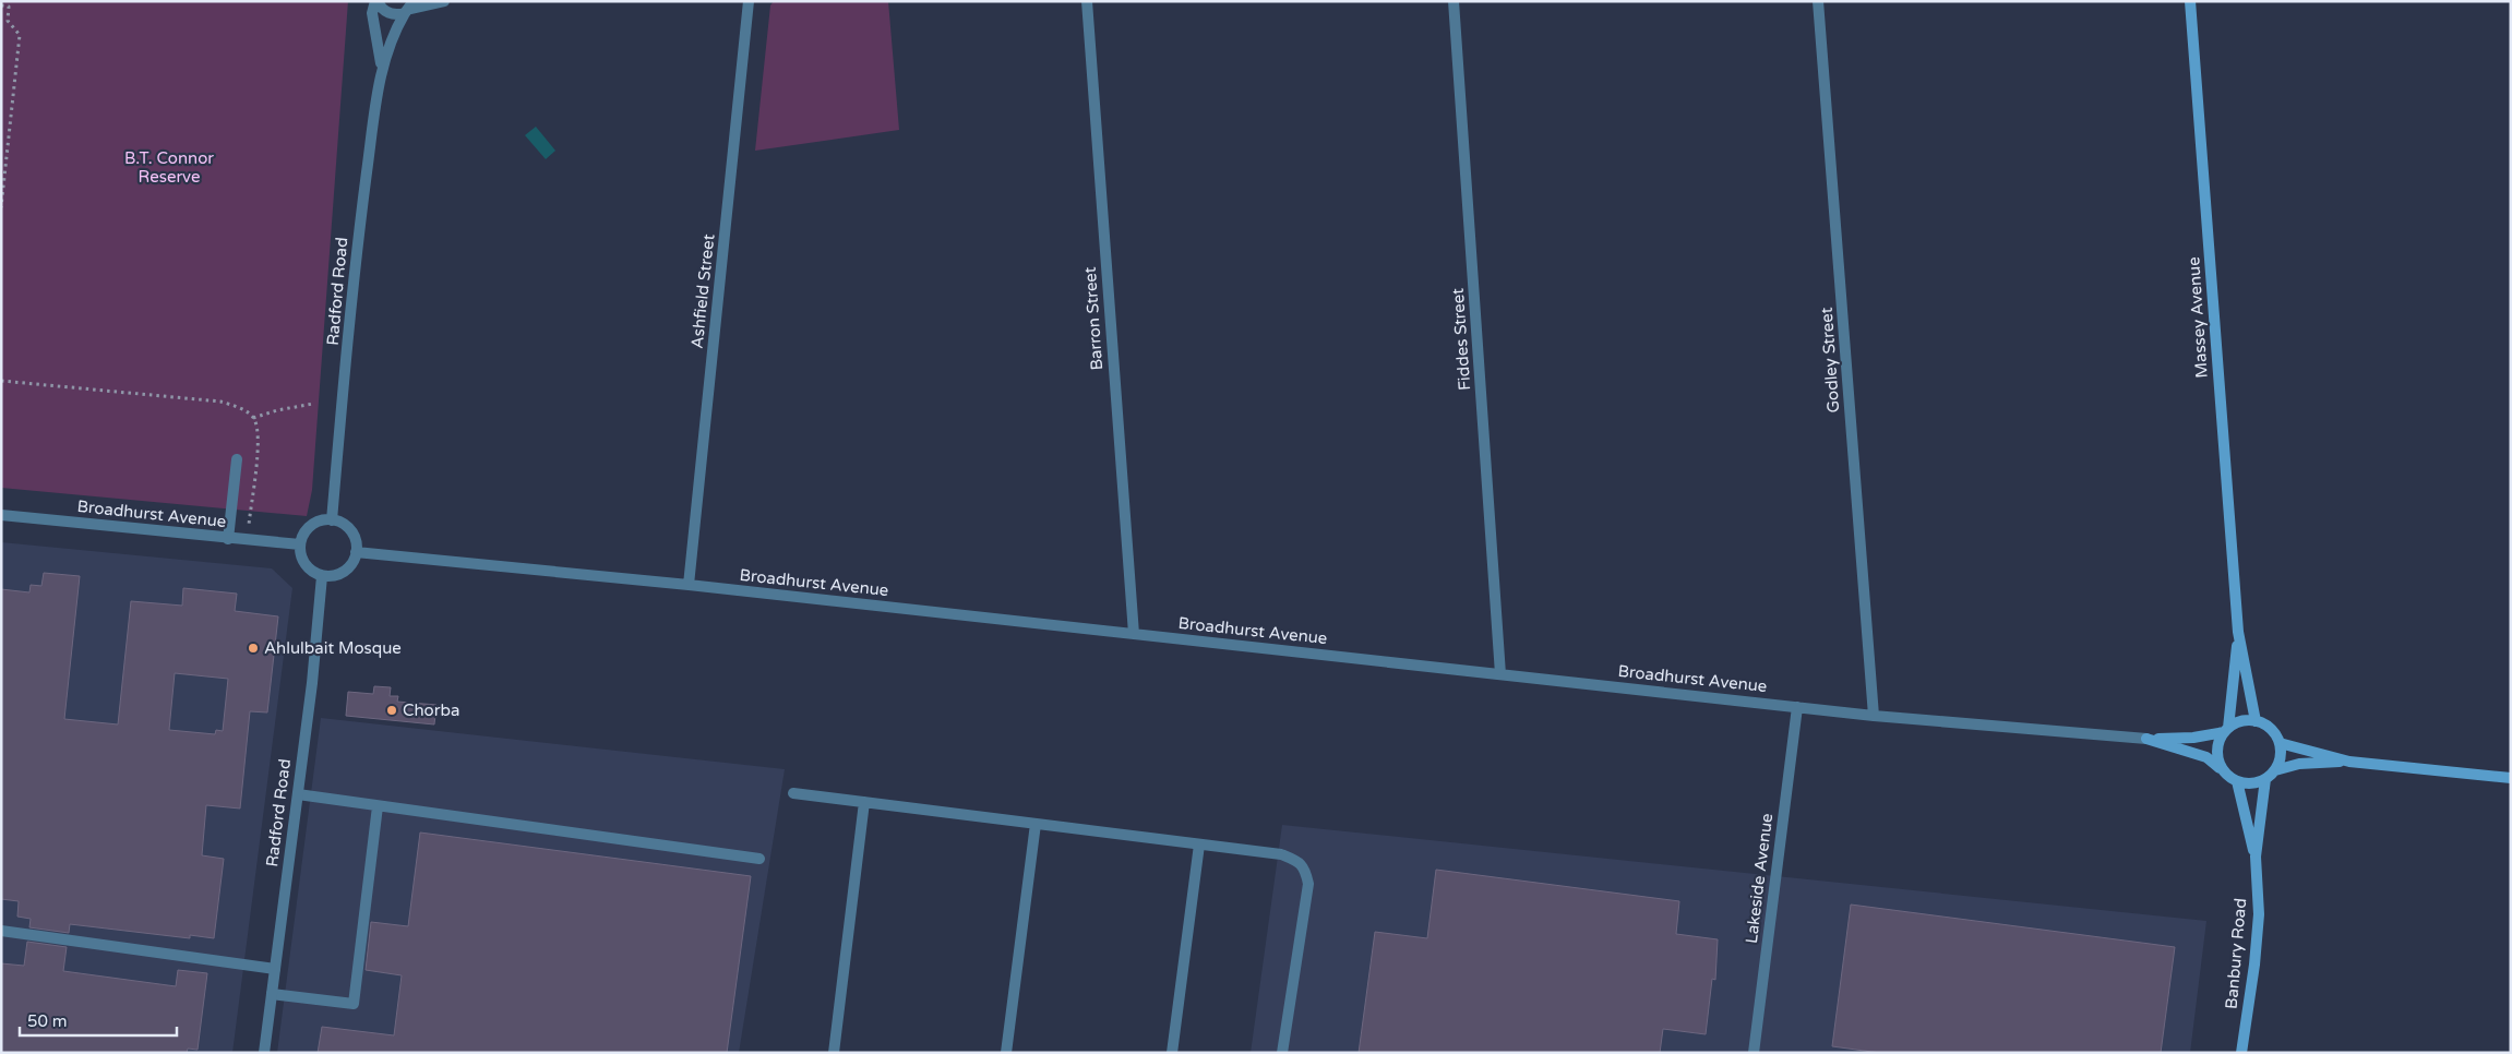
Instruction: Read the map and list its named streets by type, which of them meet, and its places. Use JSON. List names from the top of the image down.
{
  "streets": {
    "street": [
      "Radford Road",
      "Ashfield Street",
      "Massey Avenue",
      "Barron Street",
      "Fiddes Street",
      "Godley Street",
      "Broadhurst Avenue",
      "Lakeside Avenue",
      "Banbury Road"
    ]
  },
  "crossings": [
    ["Radford Road", "Broadhurst Avenue"],
    ["Ashfield Street", "Broadhurst Avenue"],
    ["Massey Avenue", "Broadhurst Avenue"],
    ["Massey Avenue", "Banbury Road"],
    ["Barron Street", "Broadhurst Avenue"],
    ["Fiddes Street", "Broadhurst Avenue"],
    ["Godley Street", "Broadhurst Avenue"],
    ["Broadhurst Avenue", "Lakeside Avenue"],
    ["Broadhurst Avenue", "Banbury Road"]
  ],
  "parks": ["B.T. Connor Reserve"],
  "places": ["Ahlulbait Mosque", "Chorba"],
  "scale_bar": "50 m"
}
